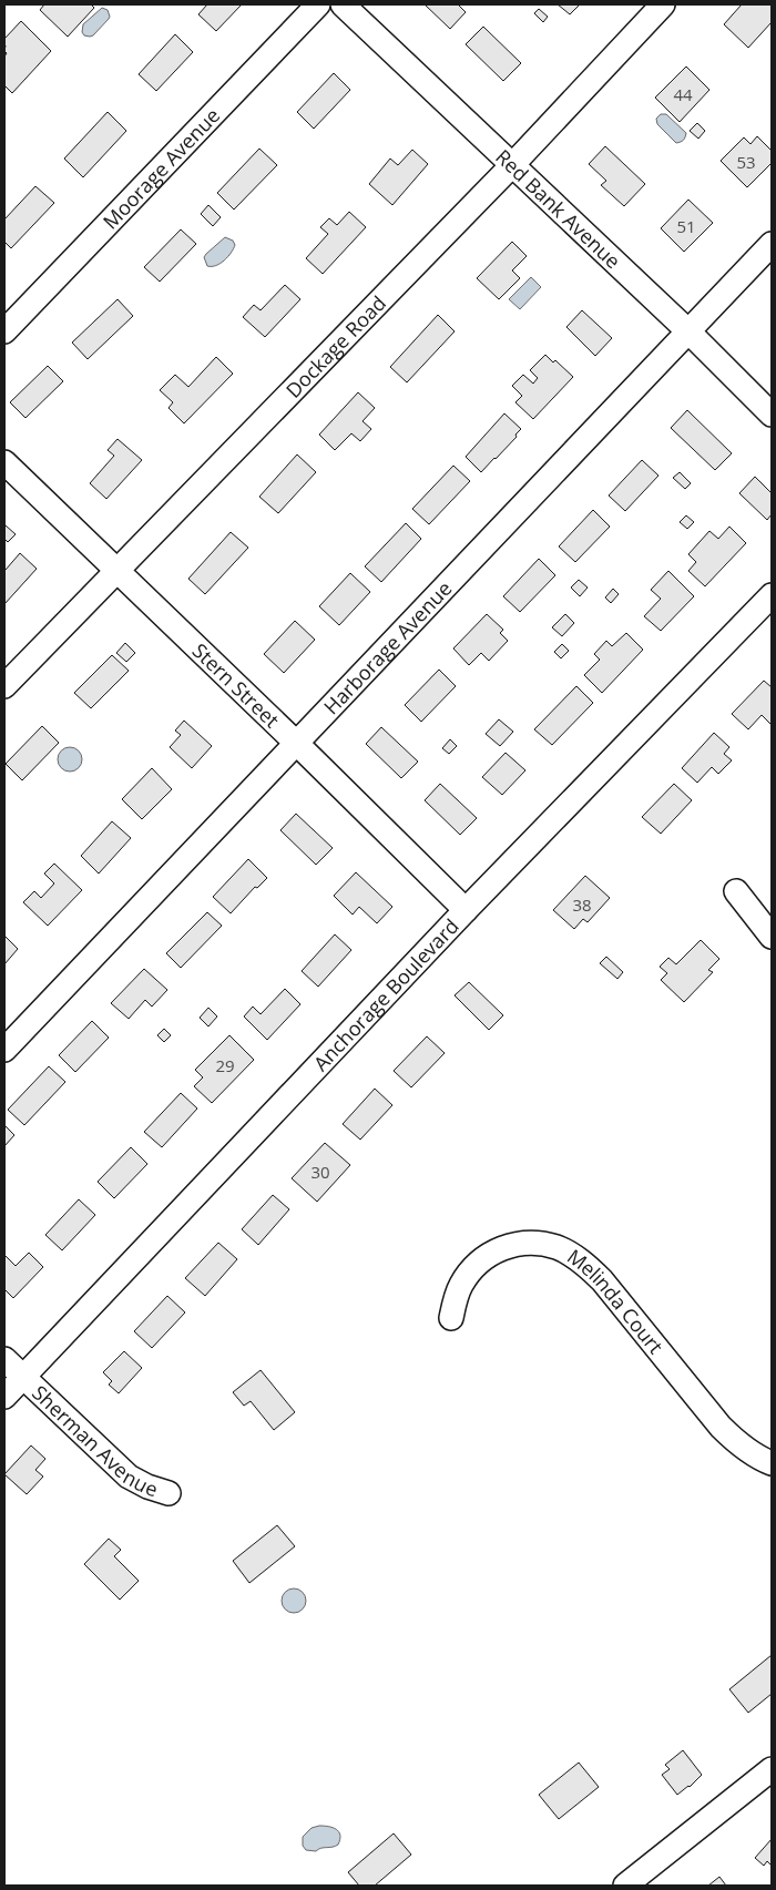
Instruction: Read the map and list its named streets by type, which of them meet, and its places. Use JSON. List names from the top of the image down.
{
  "streets": {
    "street": [
      "Moorage Avenue",
      "Red Bank Avenue",
      "Dockage Road",
      "Harborage Avenue",
      "Stern Street",
      "Anchorage Boulevard",
      "Melinda Court",
      "Sherman Avenue"
    ]
  },
  "crossings": [
    ["Red Bank Avenue", "Dockage Road"],
    ["Red Bank Avenue", "Harborage Avenue"],
    ["Dockage Road", "Stern Street"],
    ["Harborage Avenue", "Stern Street"],
    ["Stern Street", "Anchorage Boulevard"],
    ["Anchorage Boulevard", "Sherman Avenue"]
  ],
  "house_numbers": [
    "44",
    "53",
    "51",
    "38",
    "29",
    "30"
  ]
}
